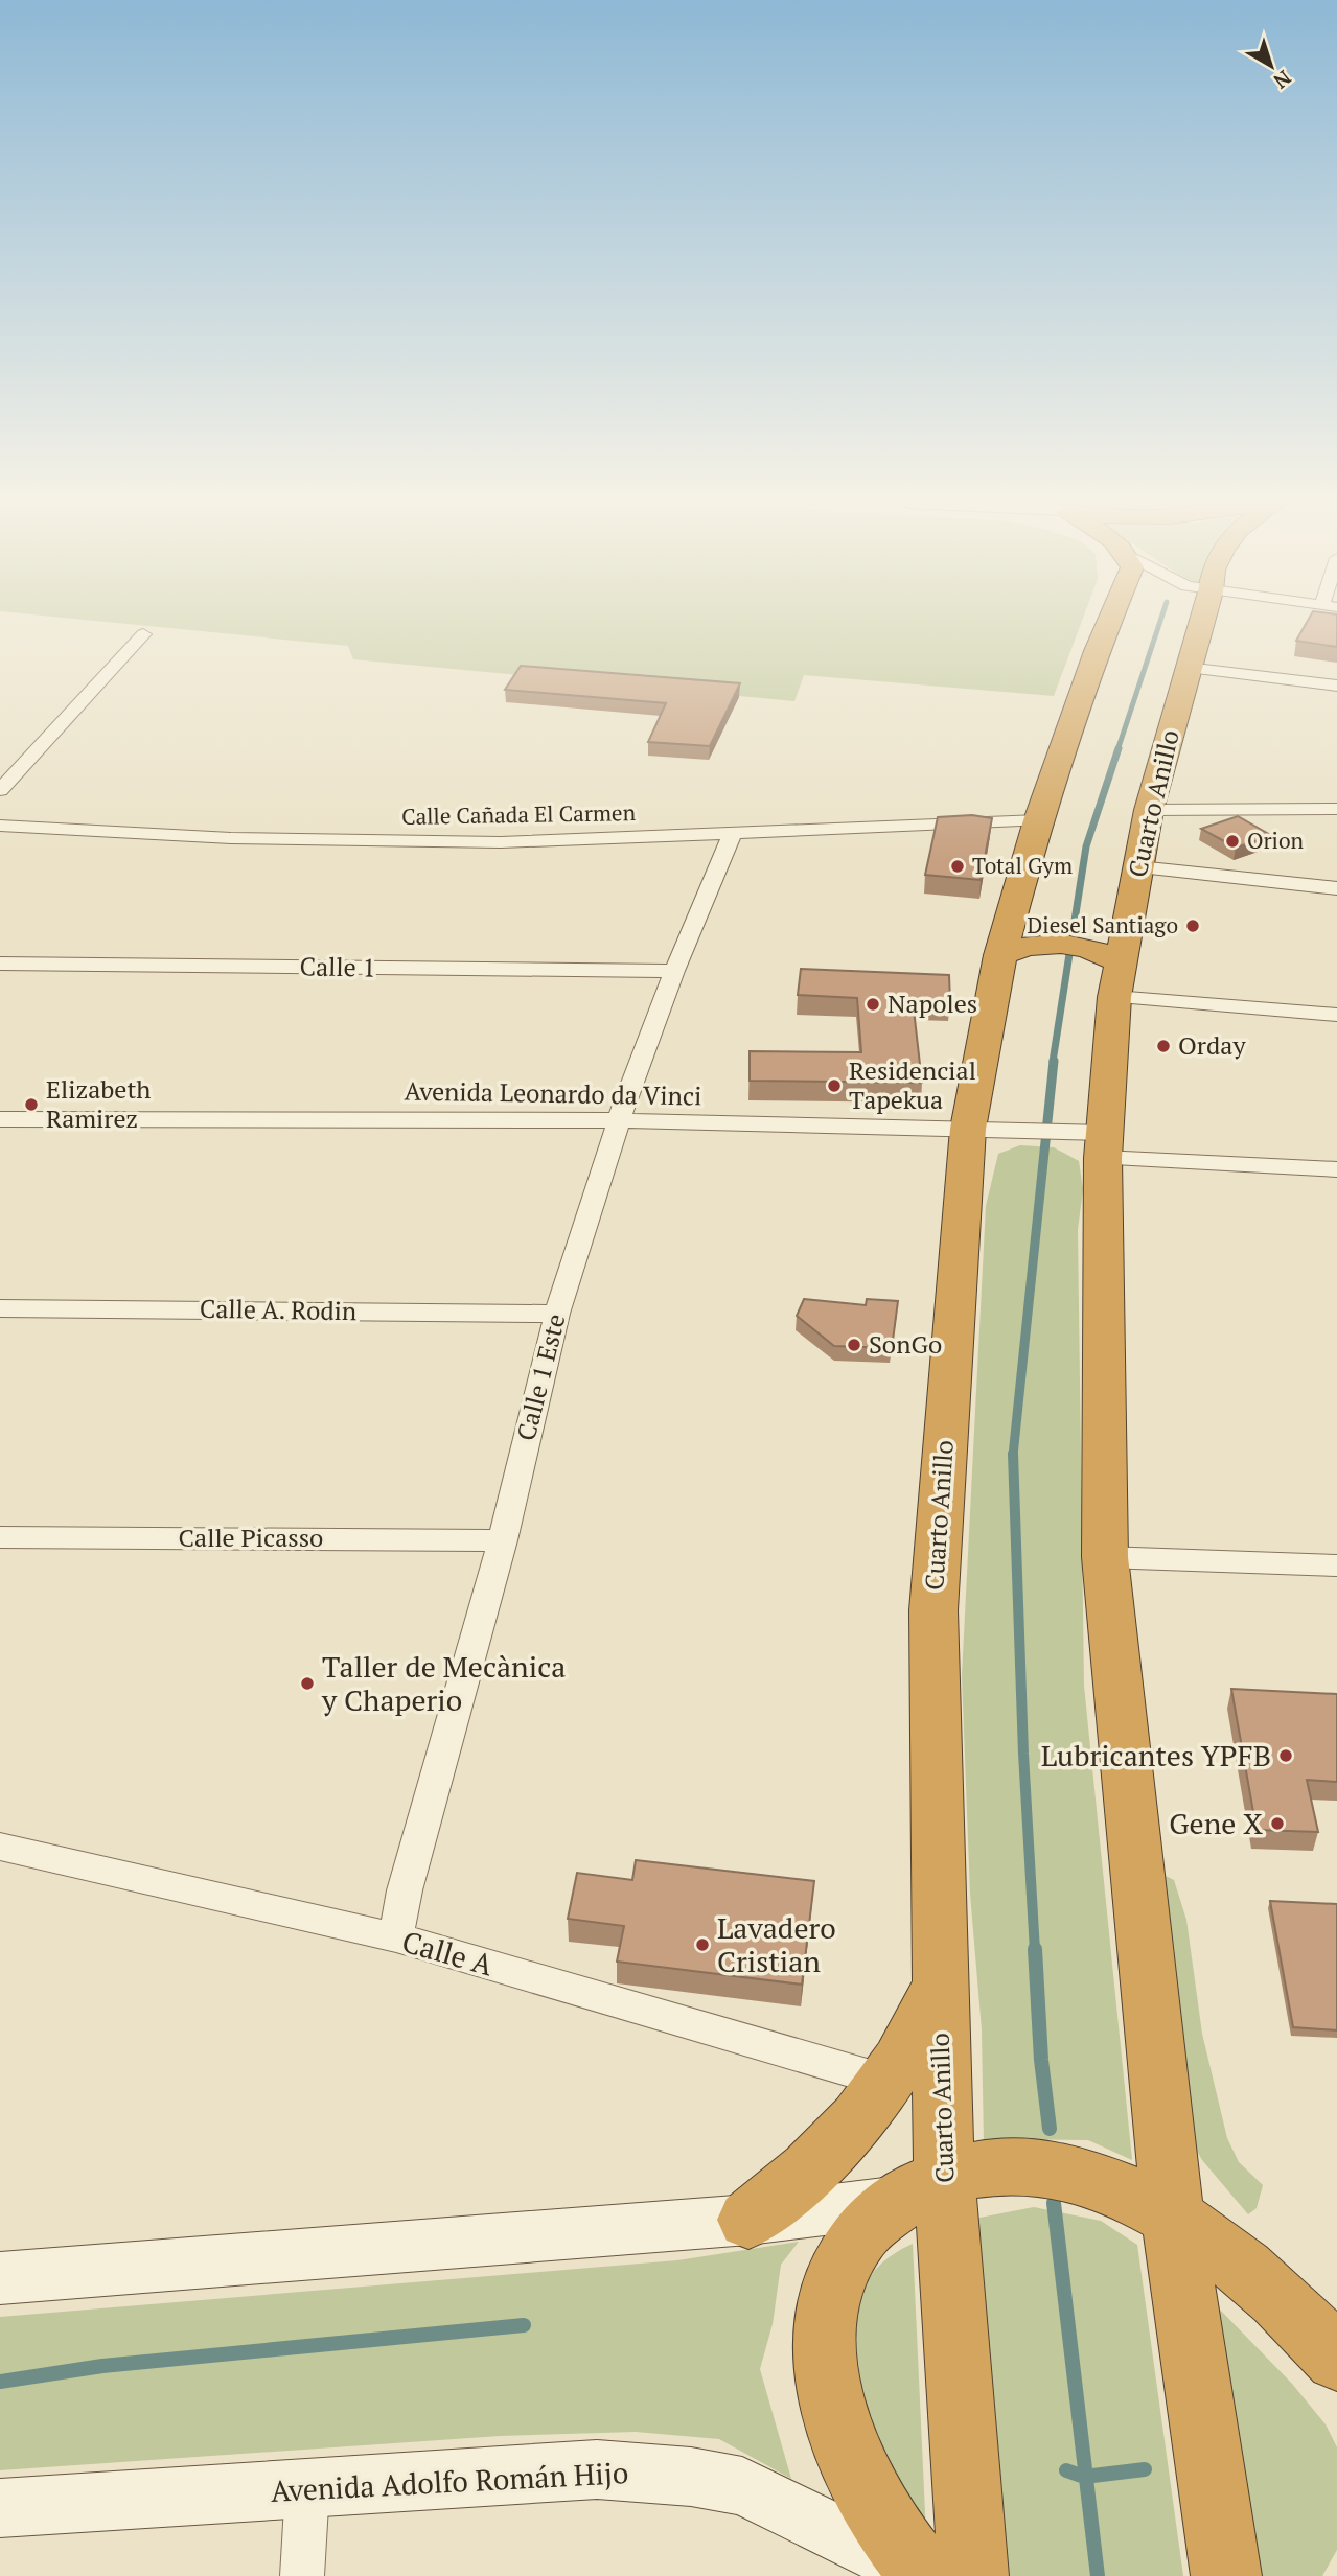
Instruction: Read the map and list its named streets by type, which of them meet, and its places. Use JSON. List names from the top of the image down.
{
  "streets": {
    "highway": ["Cuarto Anillo"],
    "main road": ["Avenida Adolfo Román Hijo"],
    "street": [
      "Calle Cañada El Carmen",
      "Calle 1",
      "Avenida Leonardo da Vinci",
      "Calle A. Rodin",
      "Calle 1 Este",
      "Calle Picasso",
      "Calle A"
    ]
  },
  "crossings": [
    ["Cuarto Anillo", "Calle Cañada El Carmen"],
    ["Cuarto Anillo", "Avenida Leonardo da Vinci"],
    ["Cuarto Anillo", "Avenida Adolfo Román Hijo"],
    ["Calle Cañada El Carmen", "Calle 1 Este"],
    ["Calle 1", "Calle 1 Este"],
    ["Avenida Leonardo da Vinci", "Calle 1 Este"],
    ["Calle A. Rodin", "Calle 1 Este"],
    ["Calle 1 Este", "Calle Picasso"],
    ["Calle 1 Este", "Calle A"]
  ],
  "places": [
    "Orion",
    "Total Gym",
    "Diesel Santiago",
    "Napoles",
    "Orday",
    "Residencial Tapekua",
    "Elizabeth Ramirez",
    "SonGo",
    "Taller de Mecànica y Chaperio",
    "Lubricantes YPFB",
    "Gene X",
    "Lavadero Cristian"
  ],
  "north": "bottom right"
}
